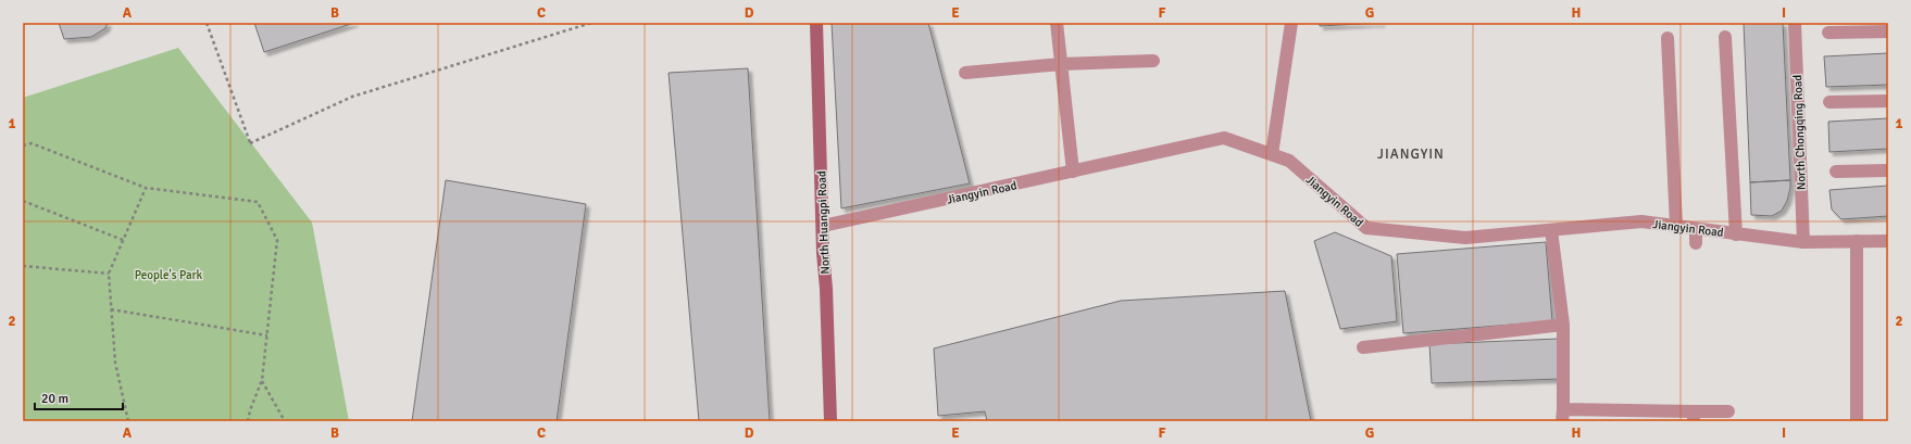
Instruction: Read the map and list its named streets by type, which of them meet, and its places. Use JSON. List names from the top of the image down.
{
  "streets": {
    "street": ["North Chongqing Road", "Jiangyin Road", "North Huangpi Road"]
  },
  "crossings": [
    ["North Chongqing Road", "Jiangyin Road"],
    ["Jiangyin Road", "North Huangpi Road"]
  ],
  "districts": ["JIANGYIN"],
  "parks": ["People's Park"],
  "scale_bar": "20 m",
  "grid": {
    "columns": [
      "A",
      "B",
      "C",
      "D",
      "E",
      "F",
      "G",
      "H",
      "I"
    ],
    "rows": ["1", "2"]
  }
}
